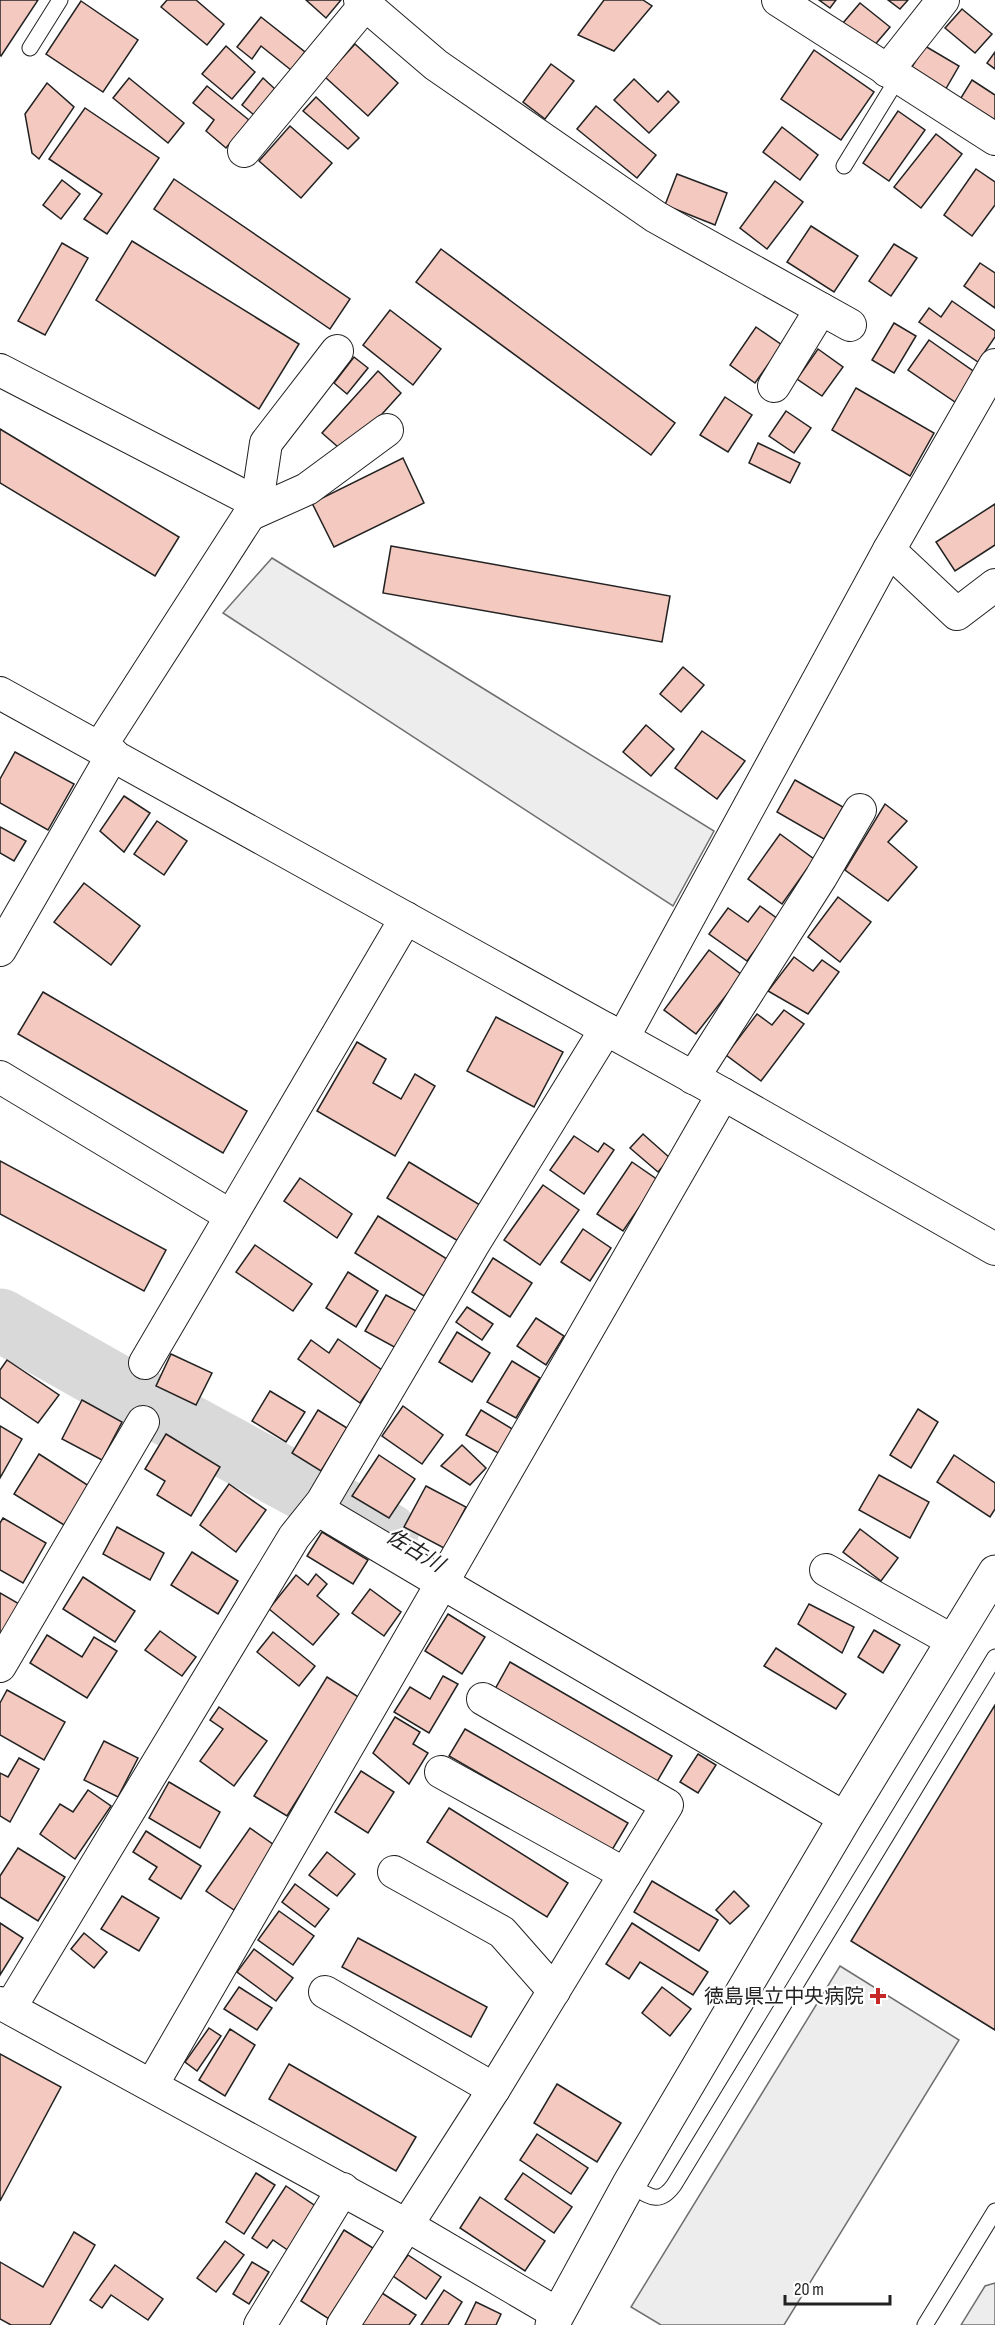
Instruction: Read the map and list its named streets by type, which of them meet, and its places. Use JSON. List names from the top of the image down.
{
  "water": ["佐古川"],
  "places": {
    "health": ["徳島県立中央病院"]
  },
  "scale_bar": "20 m"
}
